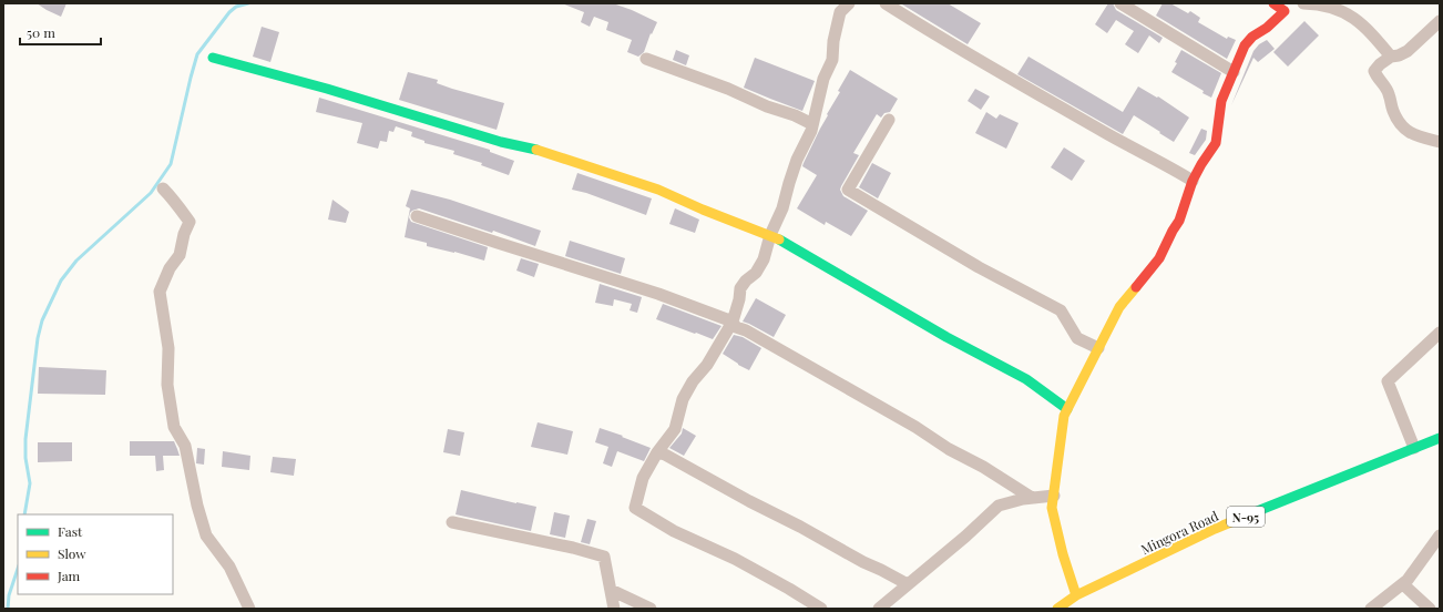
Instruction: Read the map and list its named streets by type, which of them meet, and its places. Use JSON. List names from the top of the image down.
{
  "streets": {
    "main road": ["N-95", "Mingora Road"]
  },
  "legend": ["Fast", "Slow", "Jam"],
  "scale_bar": "50 m"
}
